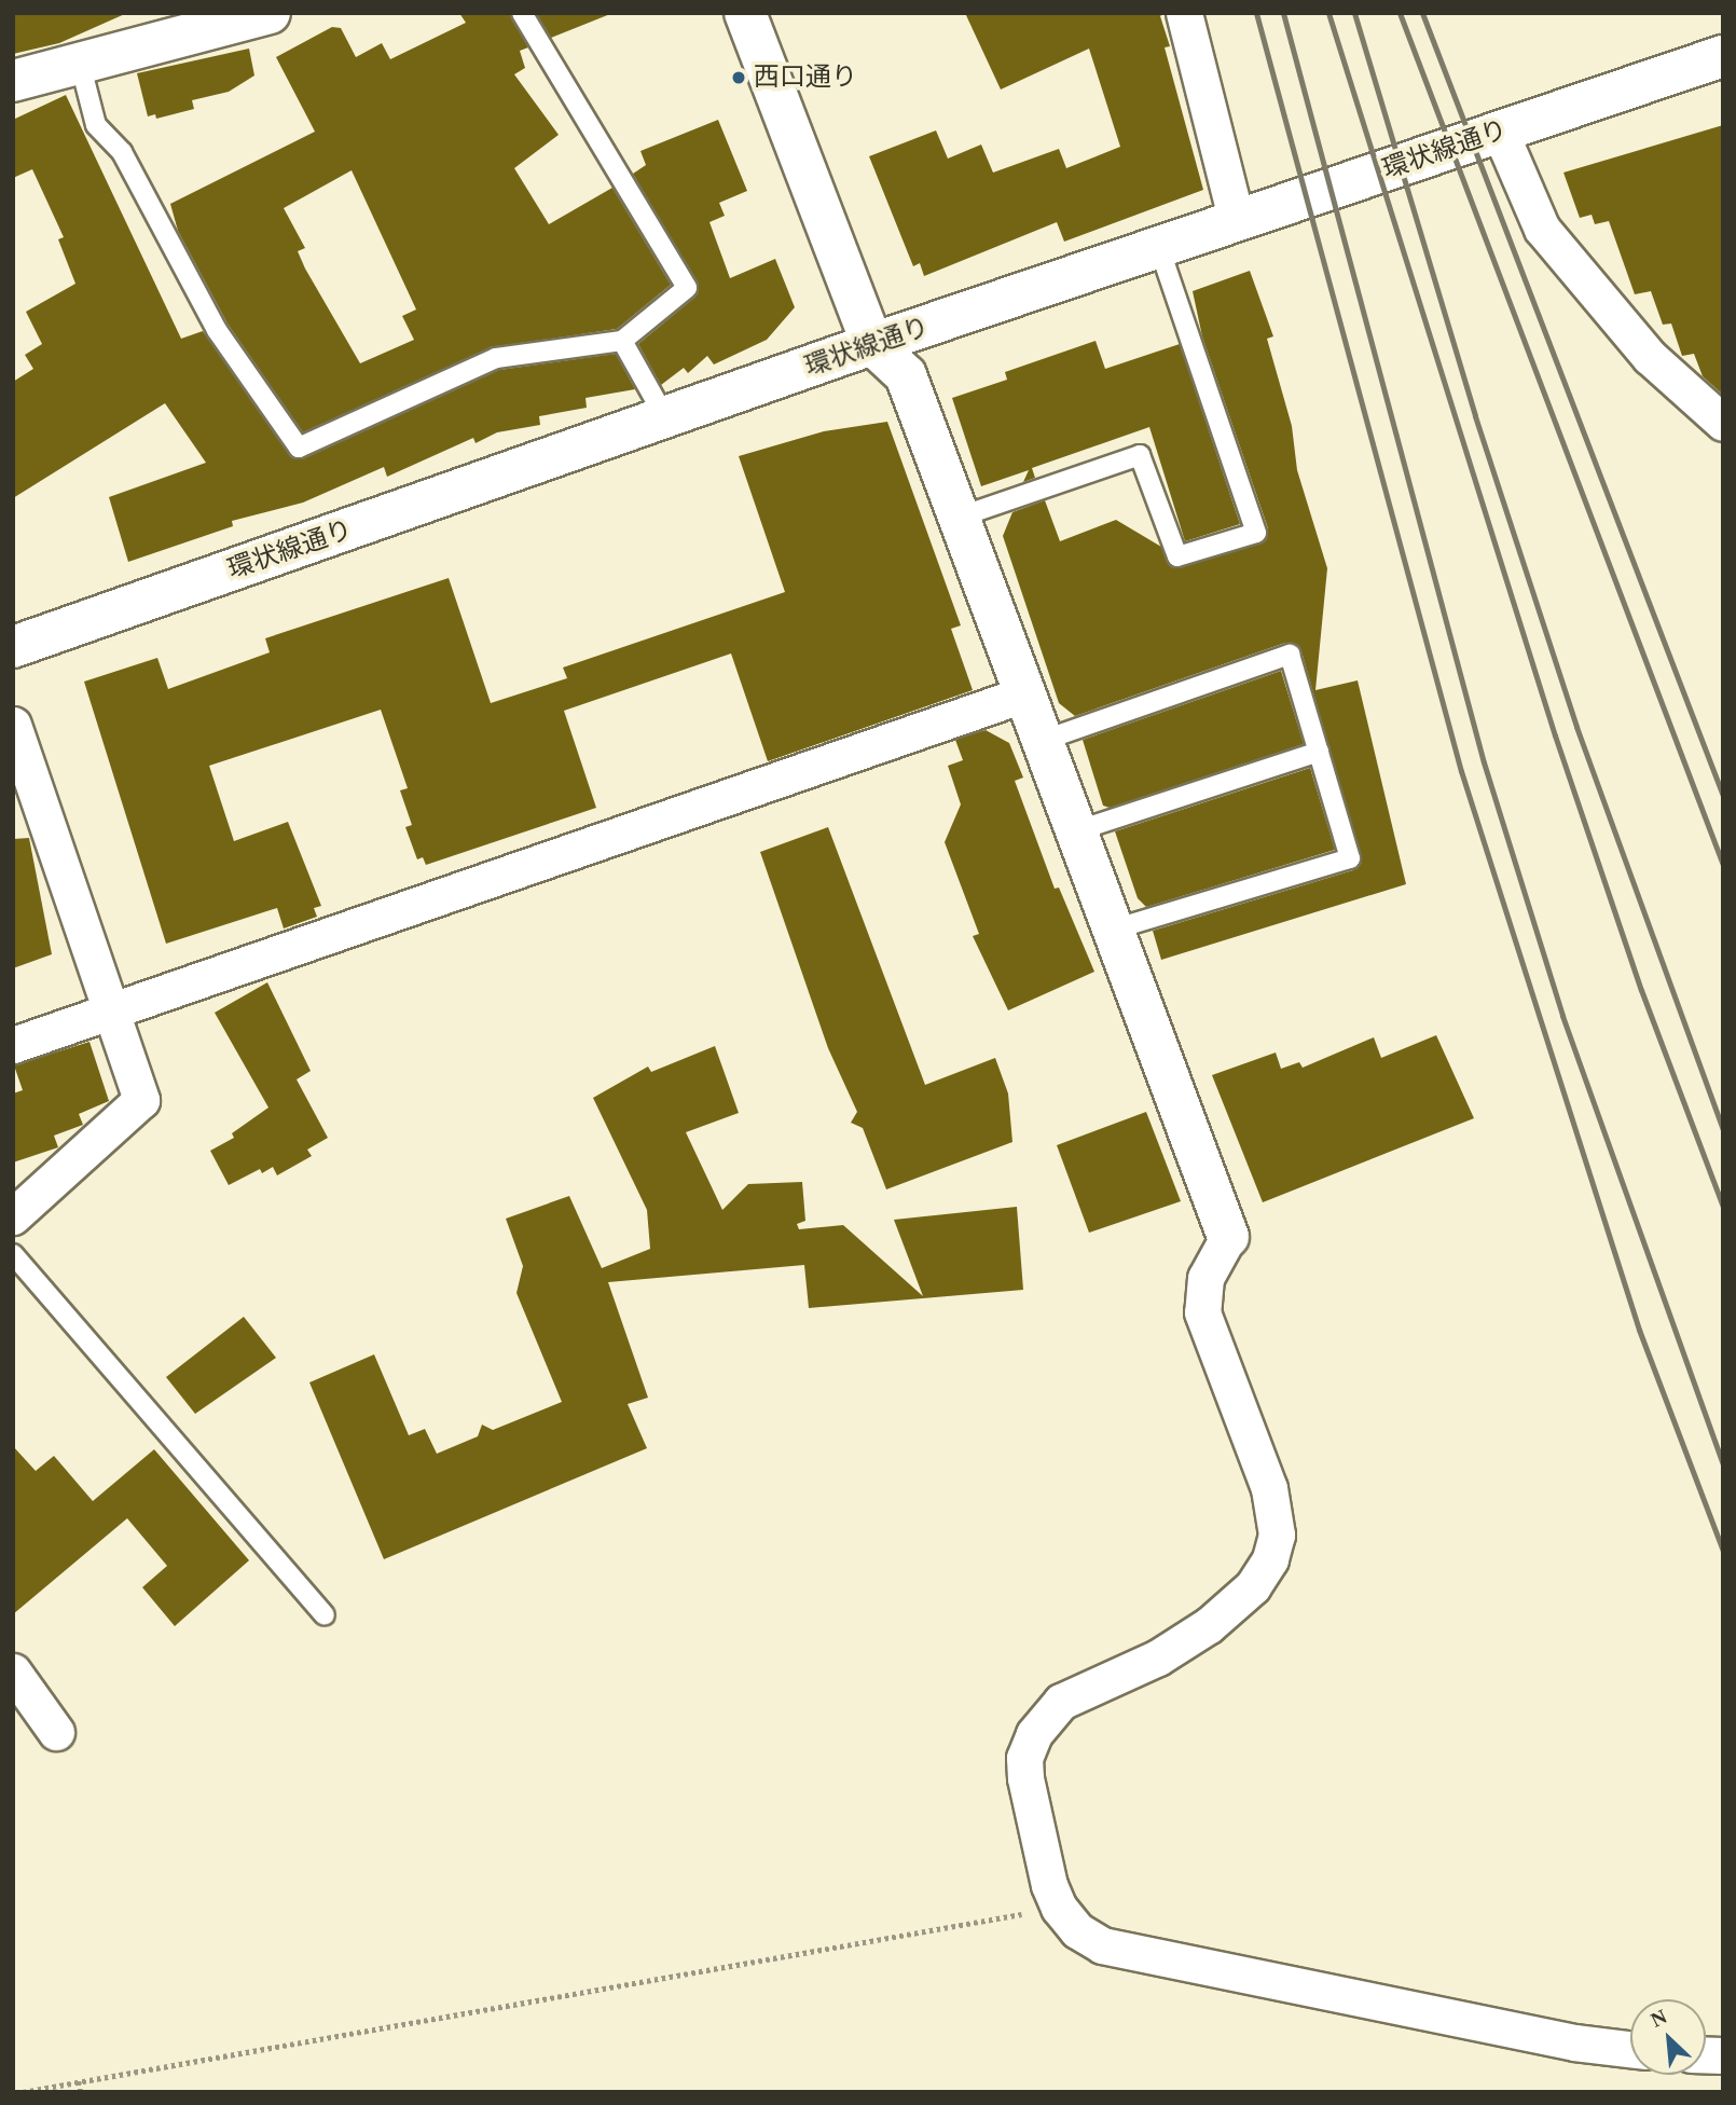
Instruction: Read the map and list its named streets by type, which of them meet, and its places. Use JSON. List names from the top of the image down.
{
  "streets": {
    "street": ["環状線通り"]
  },
  "places": ["西口通り"],
  "north": "top left"
}
